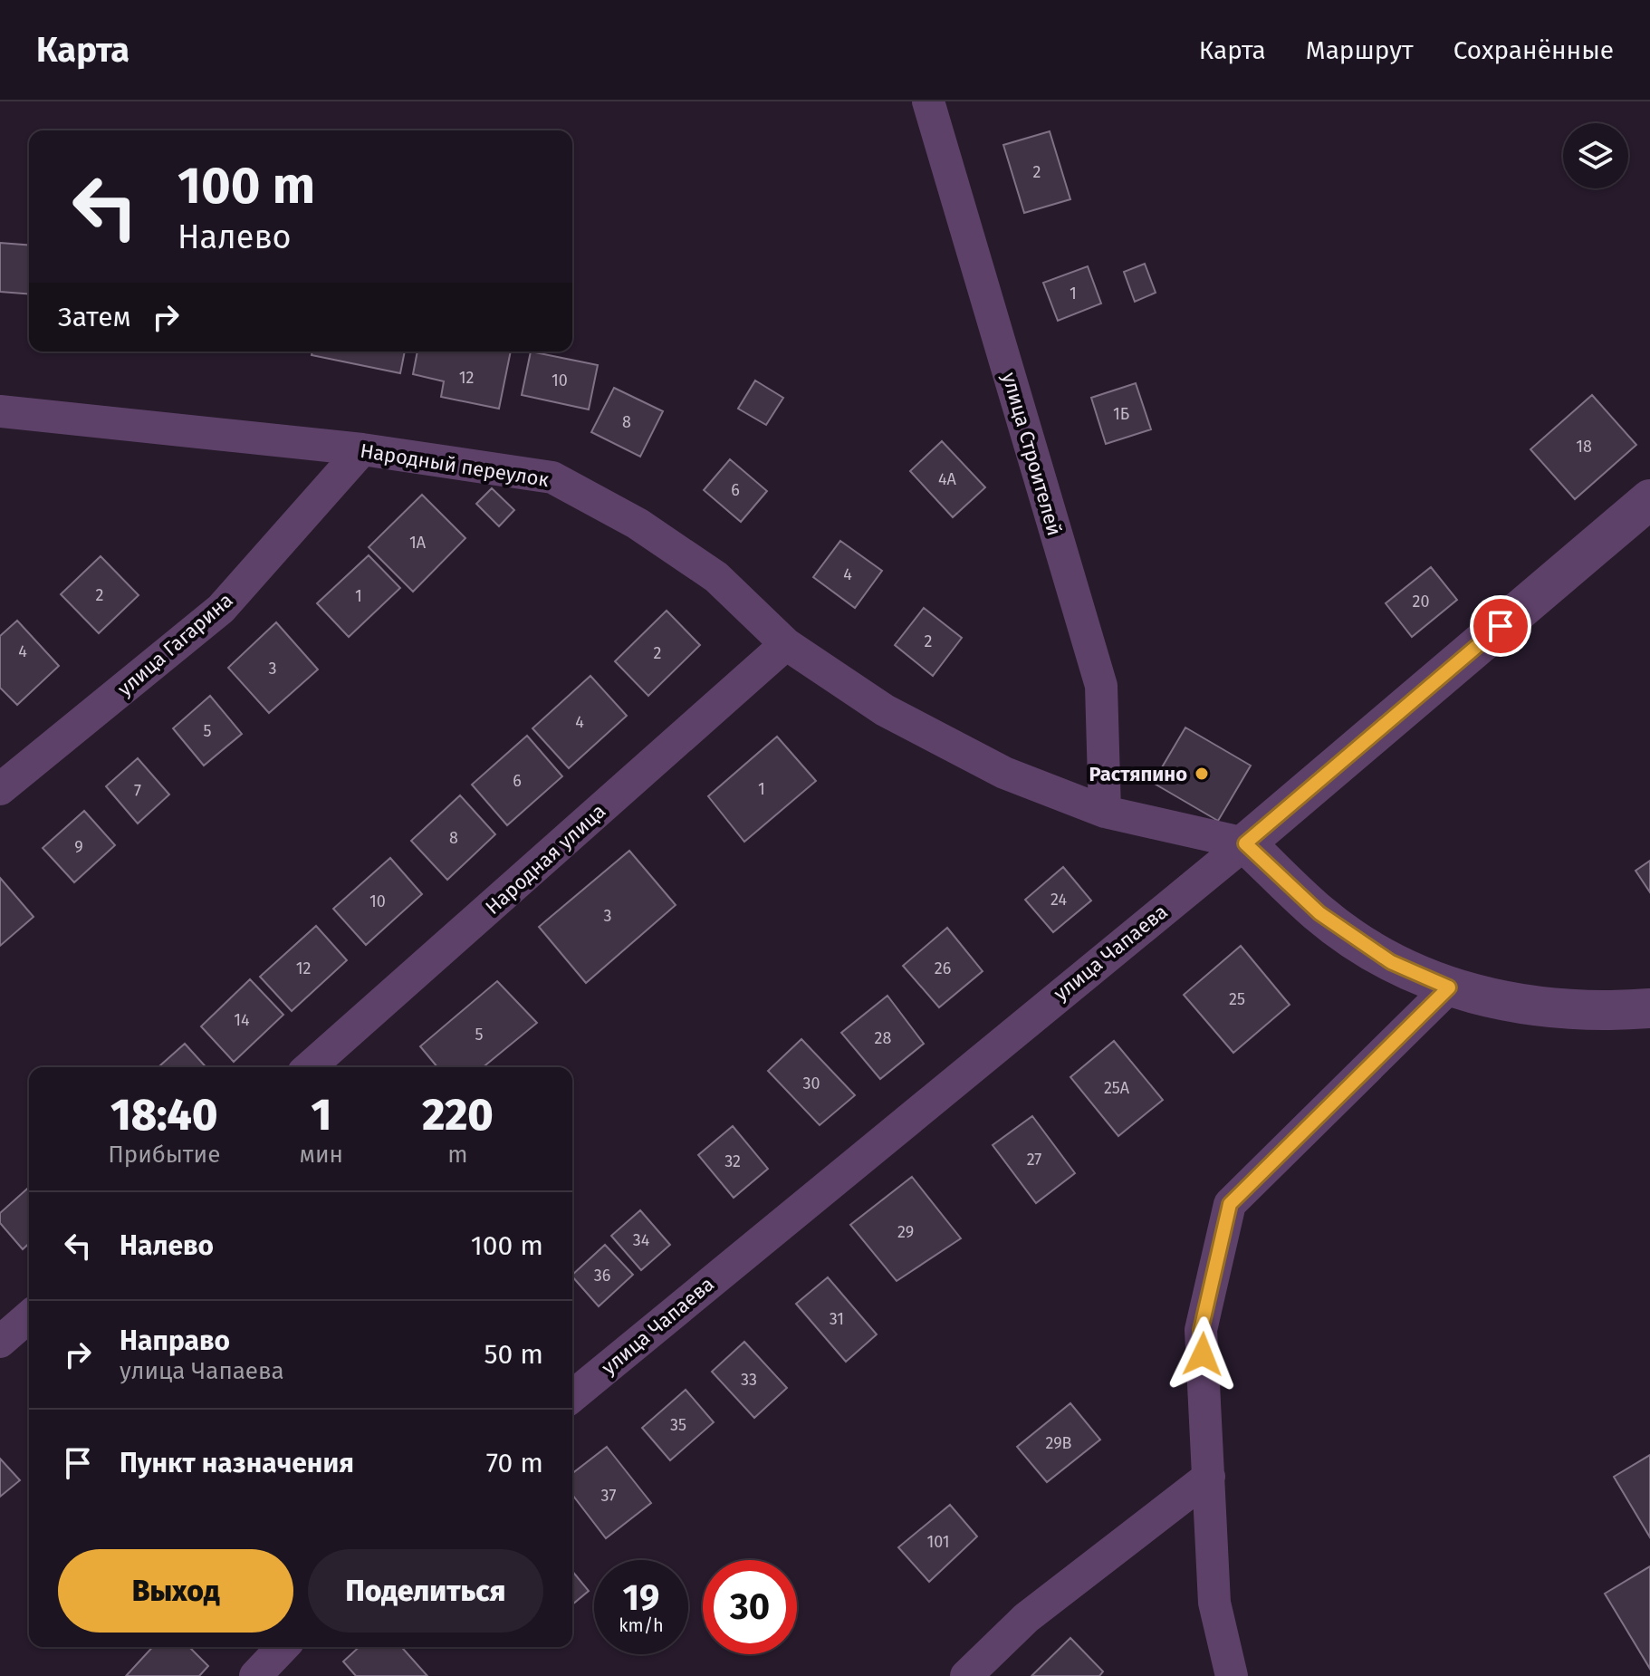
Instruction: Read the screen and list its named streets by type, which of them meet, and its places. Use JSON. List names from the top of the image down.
{
  "streets": {
    "street": [
      "улица Строителей",
      "Народный переулок",
      "улица Гагарина",
      "Народная улица",
      "улица Чапаева"
    ]
  },
  "crossings": [
    ["улица Строителей", "Народный переулок"],
    ["Народный переулок", "улица Гагарина"],
    ["Народный переулок", "Народная улица"],
    ["Народный переулок", "улица Чапаева"]
  ],
  "places": ["Растяпино"],
  "house_numbers": [
    "2",
    "1",
    "12",
    "10",
    "1Б",
    "8",
    "18",
    "4А",
    "6",
    "1А",
    "4",
    "2",
    "1",
    "20",
    "2",
    "4",
    "2",
    "3",
    "4",
    "5",
    "6",
    "1",
    "7",
    "8",
    "9",
    "24",
    "10",
    "3",
    "12",
    "26",
    "25",
    "14",
    "5",
    "28",
    "30",
    "25А",
    "27",
    "32",
    "29",
    "34",
    "36",
    "31",
    "33",
    "35",
    "29В",
    "37",
    "101"
  ],
  "page": {
    "header": "Карта",
    "nav": ["Карта", "Маршрут", "Сохранённые"],
    "turn": ["100 m", "Налево"],
    "then": "Затем",
    "eta": [
      "18:40",
      "Прибытие",
      "1",
      "мин",
      "220",
      "m"
    ],
    "list": [
      {
        "name": "Налево",
        "value": "100 m"
      },
      {
        "name": "Направо",
        "note": "улица Чапаева",
        "value": "50 m"
      },
      {
        "name": "Пункт назначения",
        "value": "70 m"
      }
    ],
    "buttons": ["Выход", "Поделиться"],
    "speed": "19 km/h",
    "limit": "30"
  }
}
